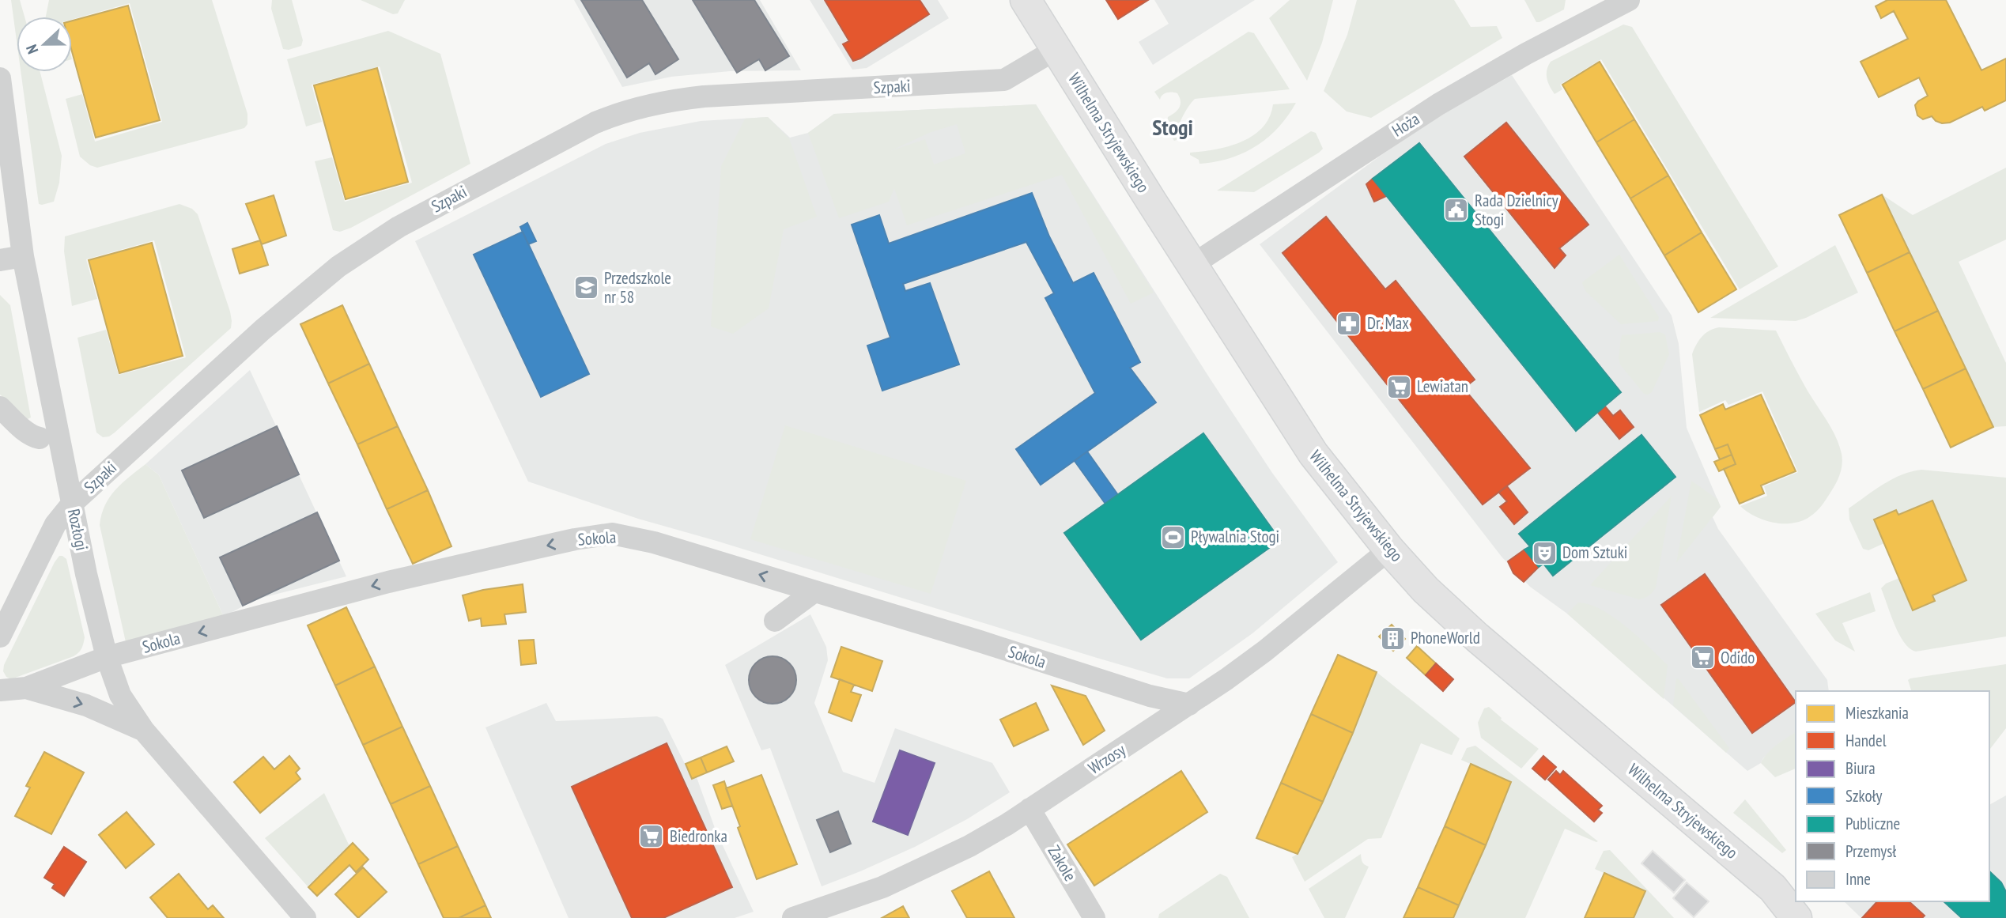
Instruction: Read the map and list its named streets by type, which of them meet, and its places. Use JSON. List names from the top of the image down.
{
  "streets": {
    "street": [
      "Szpaki",
      "Hoża",
      "Wilhelma Stryjewskiego",
      "Rozłogi",
      "Sokola",
      "Wrzosy",
      "Zakole"
    ]
  },
  "crossings": [
    ["Szpaki", "Wilhelma Stryjewskiego"],
    ["Szpaki", "Rozłogi"],
    ["Hoża", "Wilhelma Stryjewskiego"],
    ["Wilhelma Stryjewskiego", "Wrzosy"],
    ["Rozłogi", "Sokola"],
    ["Sokola", "Wrzosy"],
    ["Wrzosy", "Zakole"]
  ],
  "one_way": ["Sokola"],
  "districts": ["Stogi"],
  "places": {
    "public building": ["Rada Dzielnicy Stogi"],
    "school or university": ["Przedszkole nr 58"],
    "pharmacy": ["Dr. Max"],
    "supermarket": ["Lewiatan", "Odido", "Biedronka"],
    "sports": ["Pływalnia Stogi"],
    "theatre": ["Dom Sztuki"],
    "building": ["PhoneWorld"]
  },
  "legend": [
    "Mieszkania",
    "Handel",
    "Biura",
    "Szkoły",
    "Publiczne",
    "Przemysł",
    "Inne"
  ],
  "north": "left"
}
